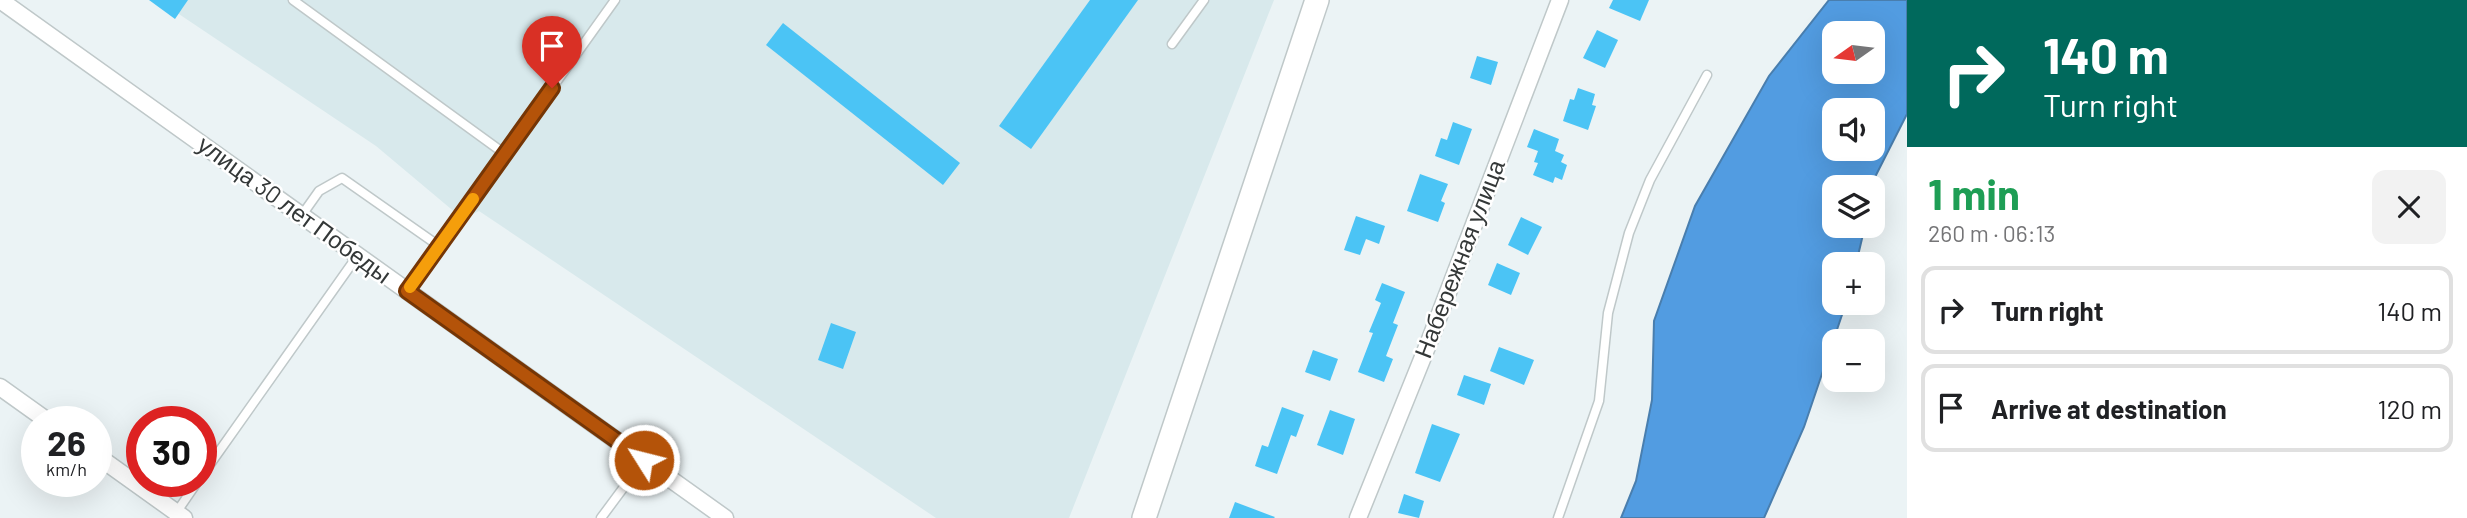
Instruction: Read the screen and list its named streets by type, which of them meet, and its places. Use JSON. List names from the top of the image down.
{
  "streets": {
    "street": ["улица 30 лет Победы", "Набережная улица"]
  },
  "north": "left",
  "page": {
    "turn": ["140 m", "Turn right"],
    "map_buttons": ["+", "−"],
    "heading": ["1 min", "260 m · 06:13"],
    "list": [
      {
        "name": "Turn right",
        "value": "140 m"
      },
      {
        "name": "Arrive at destination",
        "value": "120 m"
      }
    ],
    "speed": "26 km/h",
    "limit": "30"
  }
}
